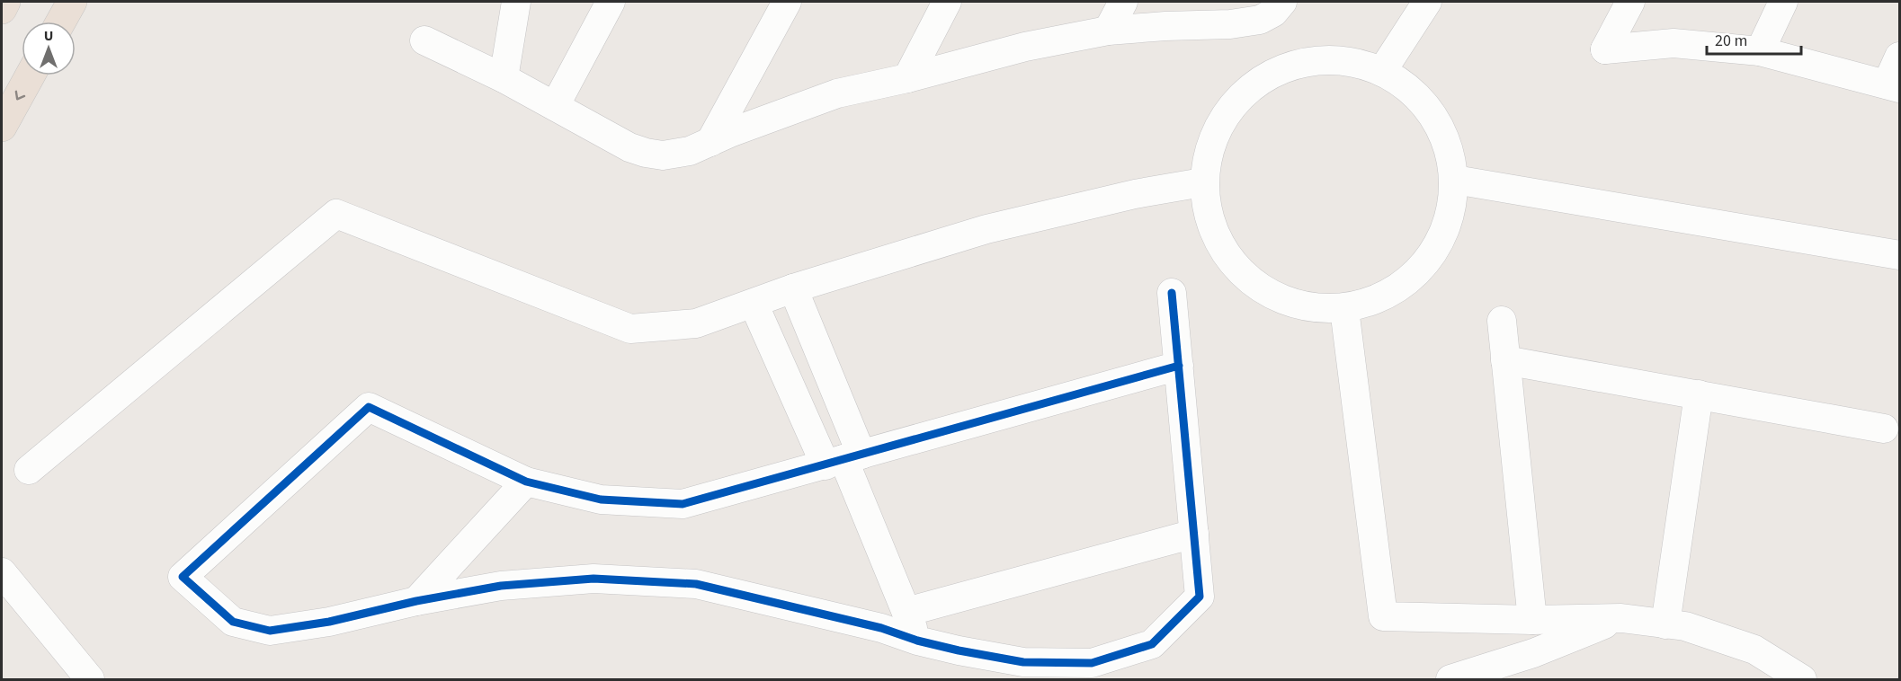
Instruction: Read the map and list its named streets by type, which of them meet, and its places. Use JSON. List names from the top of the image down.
{
  "scale_bar": "20 m",
  "north": "top"
}
